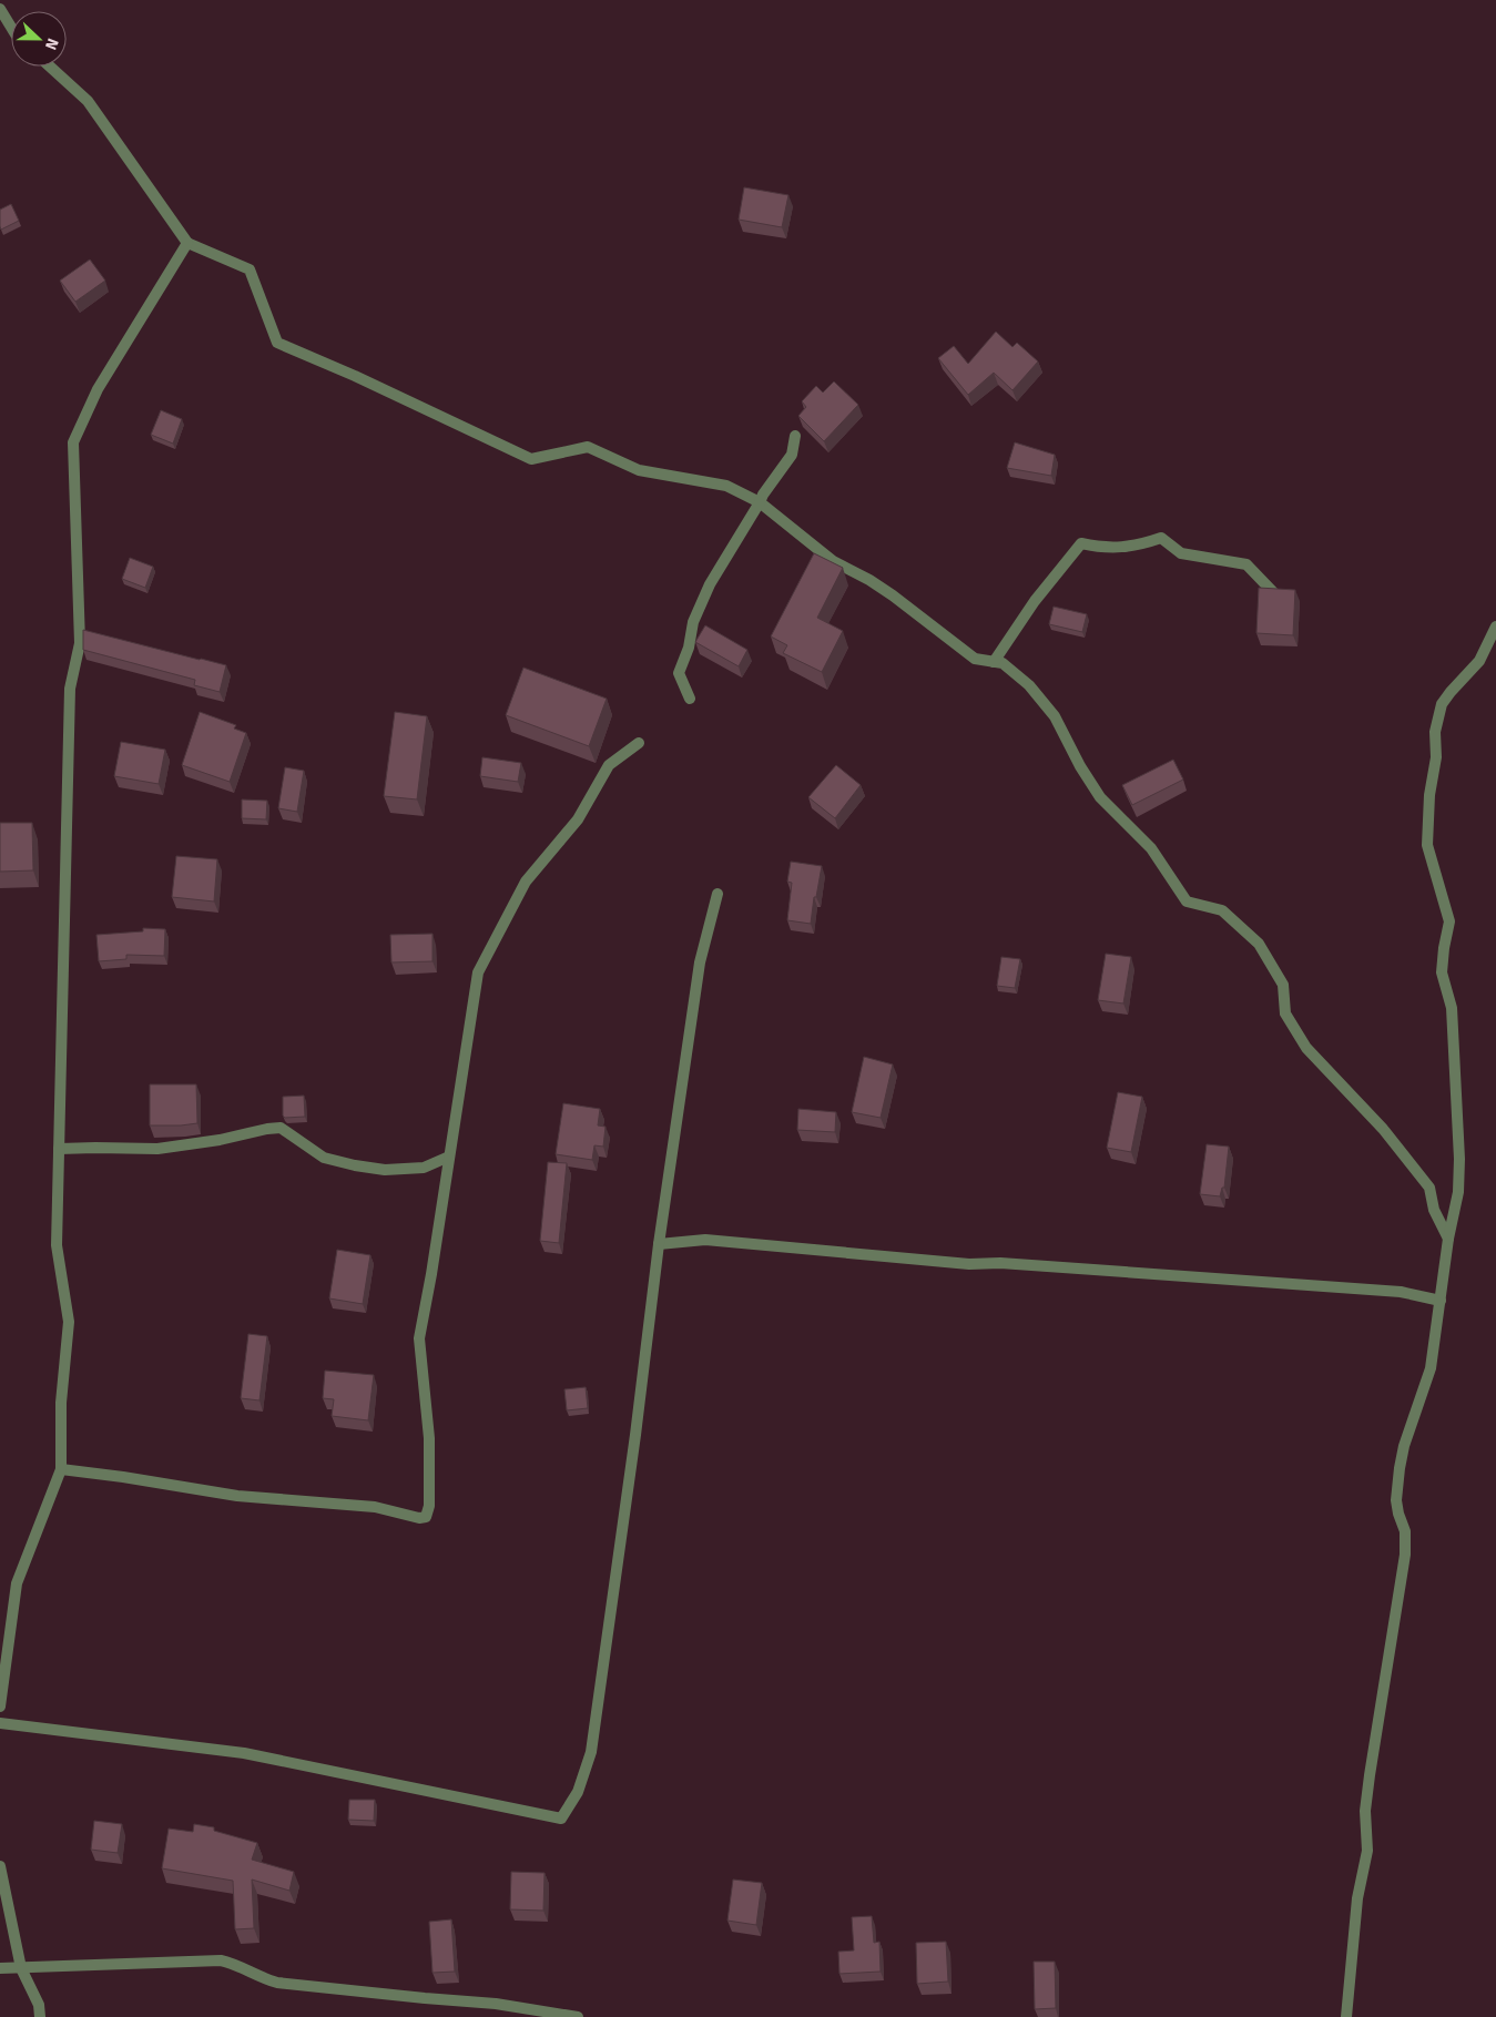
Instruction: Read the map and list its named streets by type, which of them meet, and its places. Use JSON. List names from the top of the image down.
{
  "north": "right"
}
